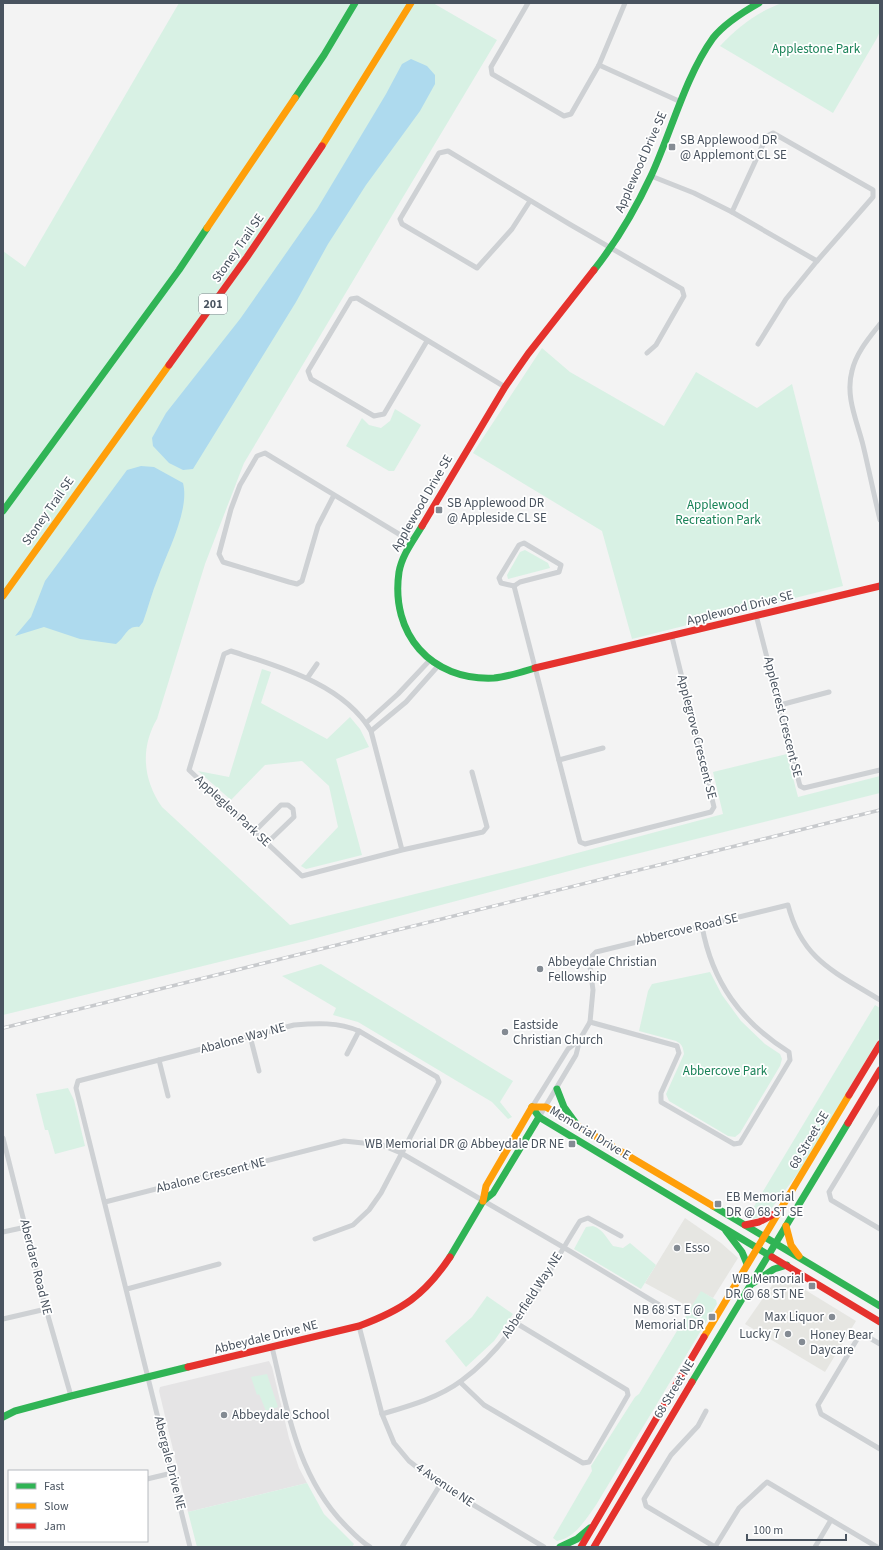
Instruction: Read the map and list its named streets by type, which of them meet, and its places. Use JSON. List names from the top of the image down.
{
  "streets": {
    "main road": [
      "Applewood Drive SE",
      "Stoney Trail SE",
      "201",
      "Memorial Drive E",
      "68 Street SE",
      "Abbeydale Drive NE",
      "68 Street NE"
    ],
    "street": [
      "Applecrest Crescent SE",
      "Applegrove Crescent SE",
      "Appleglen Park SE",
      "Abbercove Road SE",
      "Abalone Way NE",
      "Abalone Crescent NE",
      "Aberdare Road NE",
      "Abberfield Way NE",
      "Abergale Drive NE",
      "4 Avenue NE"
    ]
  },
  "crossings": [
    ["Applewood Drive SE", "Applecrest Crescent SE"],
    ["Applewood Drive SE", "Applegrove Crescent SE"],
    ["Abalone Way NE", "Abalone Crescent NE"],
    ["Memorial Drive E", "68 Street SE"],
    ["Memorial Drive E", "Abbeydale Drive NE"],
    ["Memorial Drive E", "68 Street NE"],
    ["68 Street SE", "68 Street NE"],
    ["Abalone Crescent NE", "Abberfield Way NE"],
    ["Abalone Crescent NE", "Abbeydale Drive NE"],
    ["Aberdare Road NE", "Abbeydale Drive NE"],
    ["Abberfield Way NE", "Abbeydale Drive NE"],
    ["Abberfield Way NE", "4 Avenue NE"],
    ["Abbeydale Drive NE", "Abergale Drive NE"],
    ["Abbeydale Drive NE", "4 Avenue NE"]
  ],
  "parks": ["Applestone Park", "Applewood Recreation Park", "Abbercove Park"],
  "places": {
    "transit": [
      "SB Applewood DR @ Applemont CL SE",
      "SB Applewood DR @ Appleside CL SE",
      "WB Memorial DR @ Abbeydale DR NE",
      "EB Memorial DR @ 68 ST SE",
      "WB Memorial DR @ 68 ST NE",
      "NB 68 ST E @ Memorial DR"
    ],
    "other": [
      "Abbeydale Christian Fellowship",
      "Eastside Christian Church",
      "Esso",
      "Max Liquor",
      "Lucky 7",
      "Honey Bear Daycare",
      "Abbeydale School"
    ]
  },
  "legend": ["Fast", "Slow", "Jam"],
  "scale_bar": "100 m"
}
